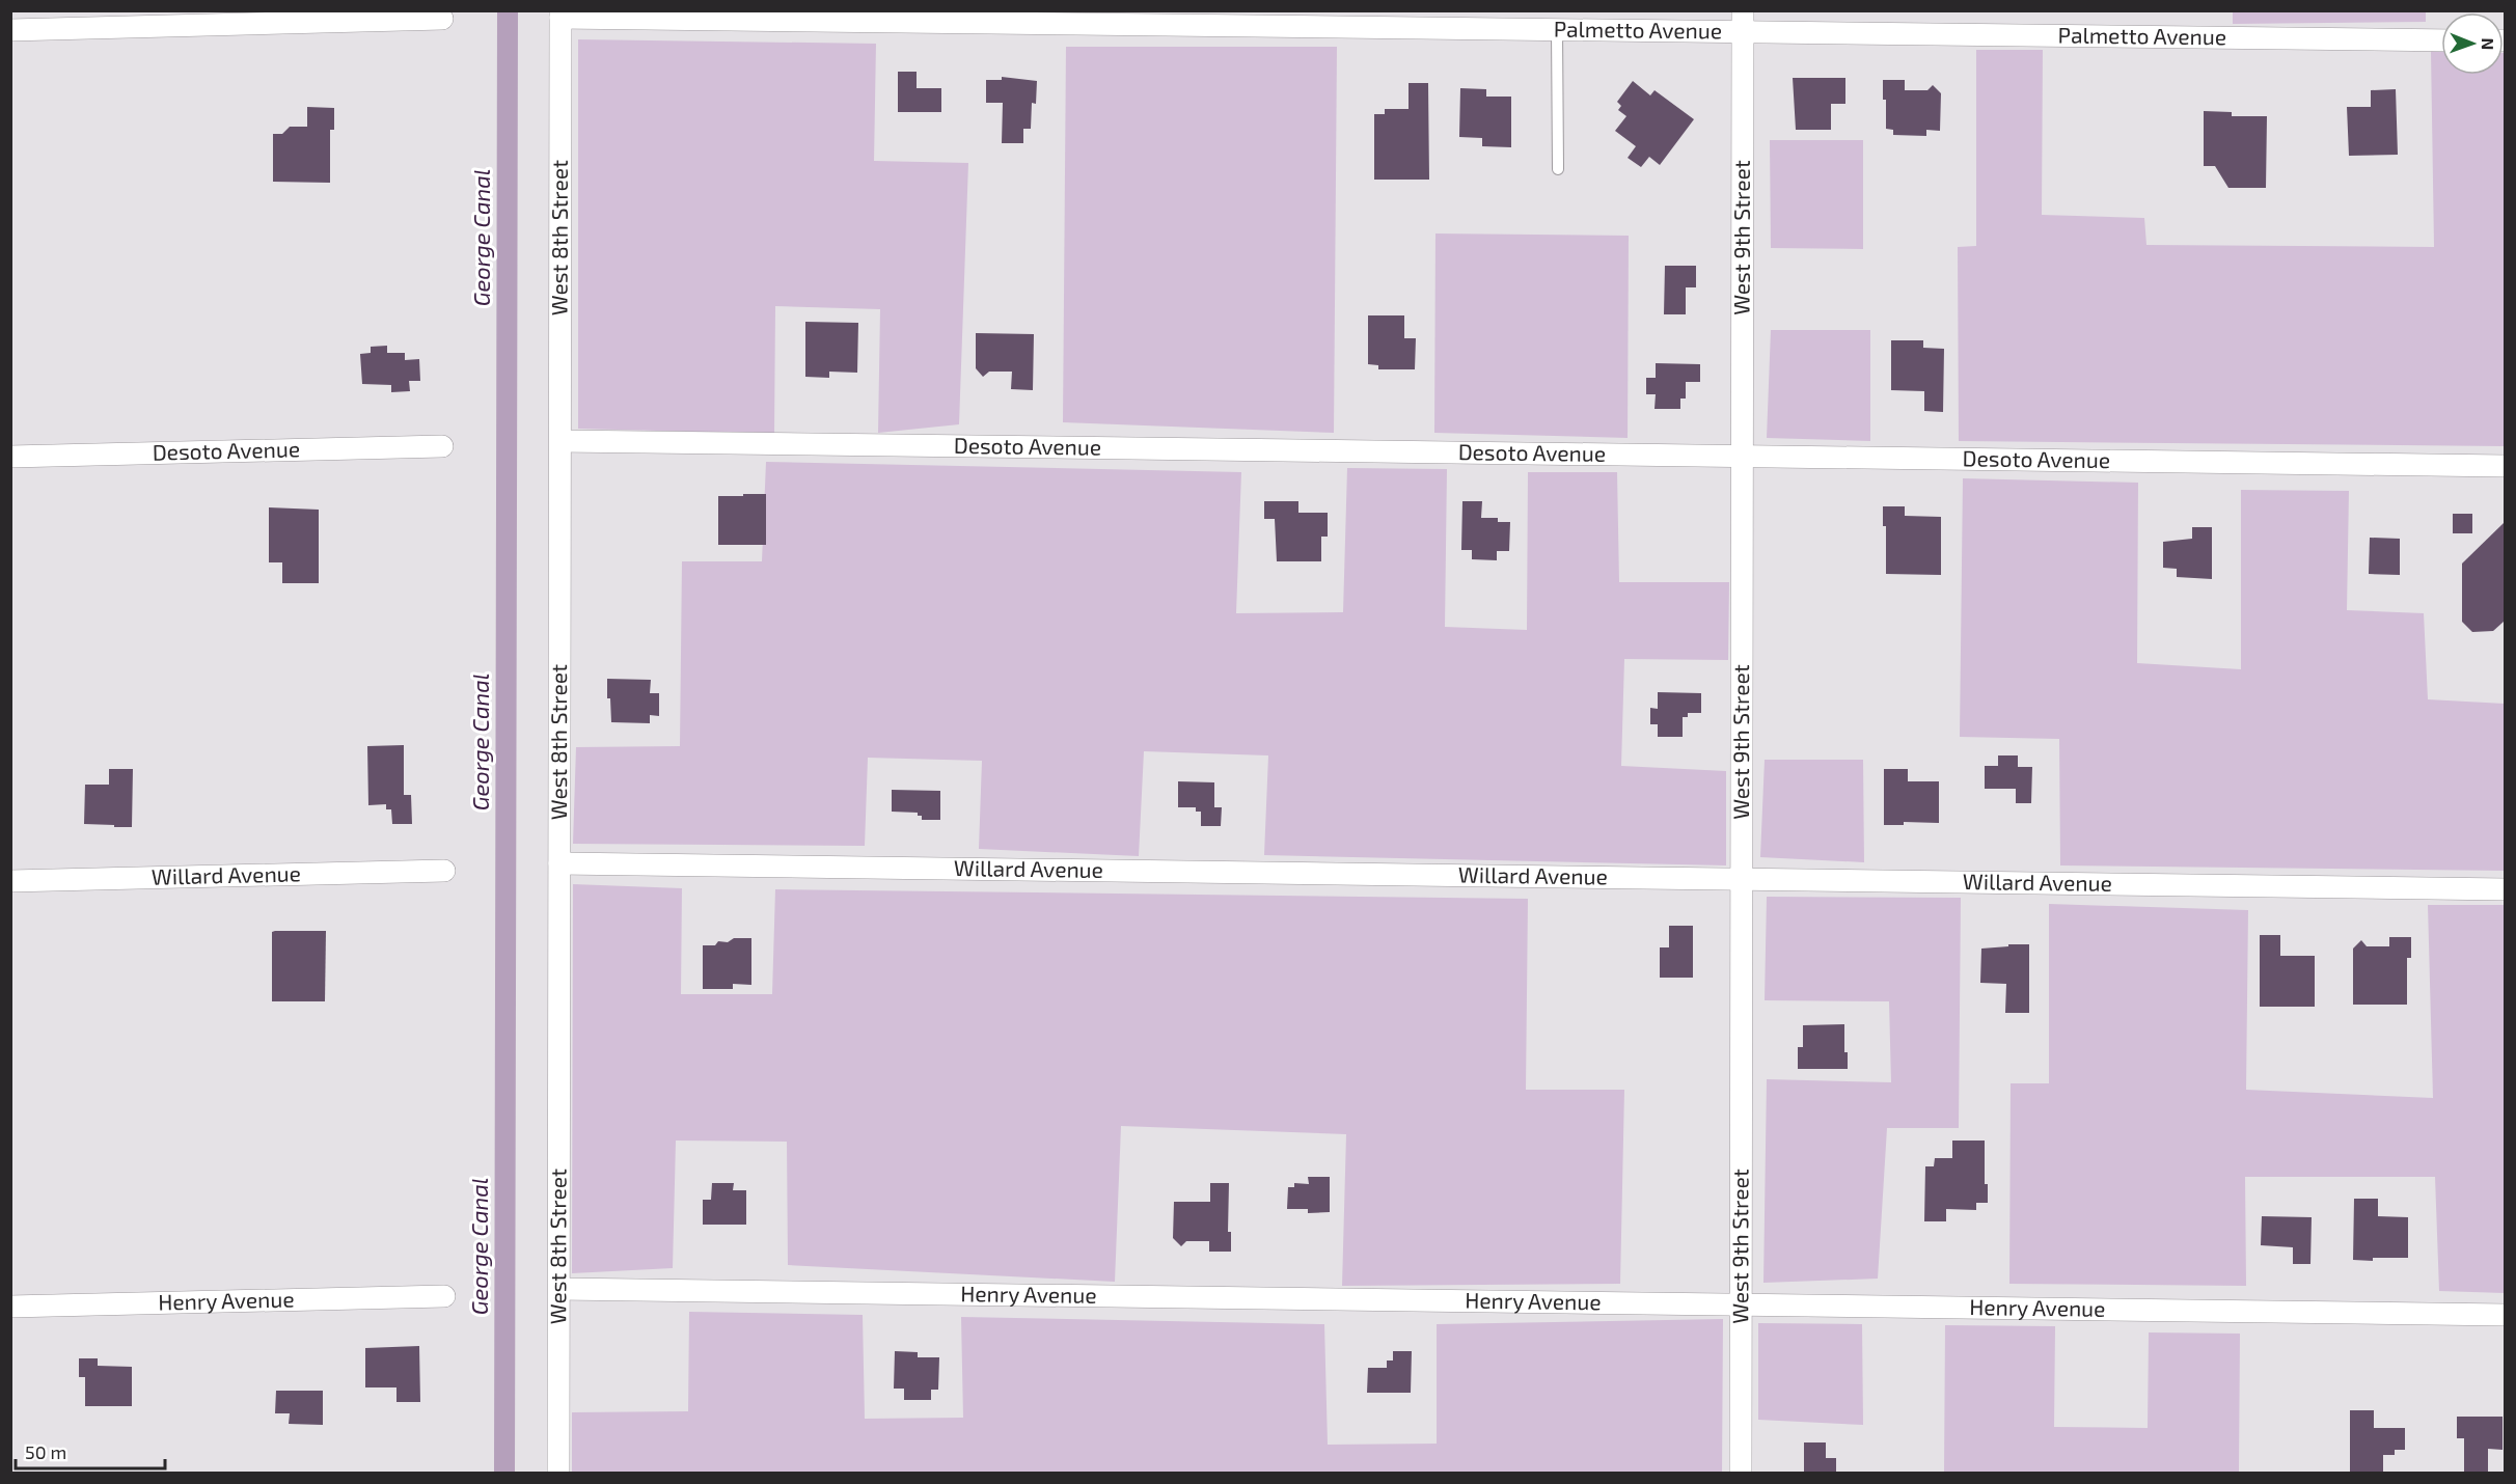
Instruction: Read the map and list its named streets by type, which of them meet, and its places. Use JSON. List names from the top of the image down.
{
  "streets": {
    "street": [
      "Palmetto Avenue",
      "West 8th Street",
      "West 9th Street",
      "Desoto Avenue",
      "Willard Avenue",
      "Henry Avenue"
    ]
  },
  "crossings": [
    ["Palmetto Avenue", "West 8th Street"],
    ["Palmetto Avenue", "West 9th Street"],
    ["West 8th Street", "Desoto Avenue"],
    ["West 8th Street", "Willard Avenue"],
    ["West 8th Street", "Henry Avenue"],
    ["West 9th Street", "Desoto Avenue"],
    ["West 9th Street", "Willard Avenue"],
    ["West 9th Street", "Henry Avenue"]
  ],
  "water": ["George Canal"],
  "scale_bar": "50 m",
  "north": "right"
}
